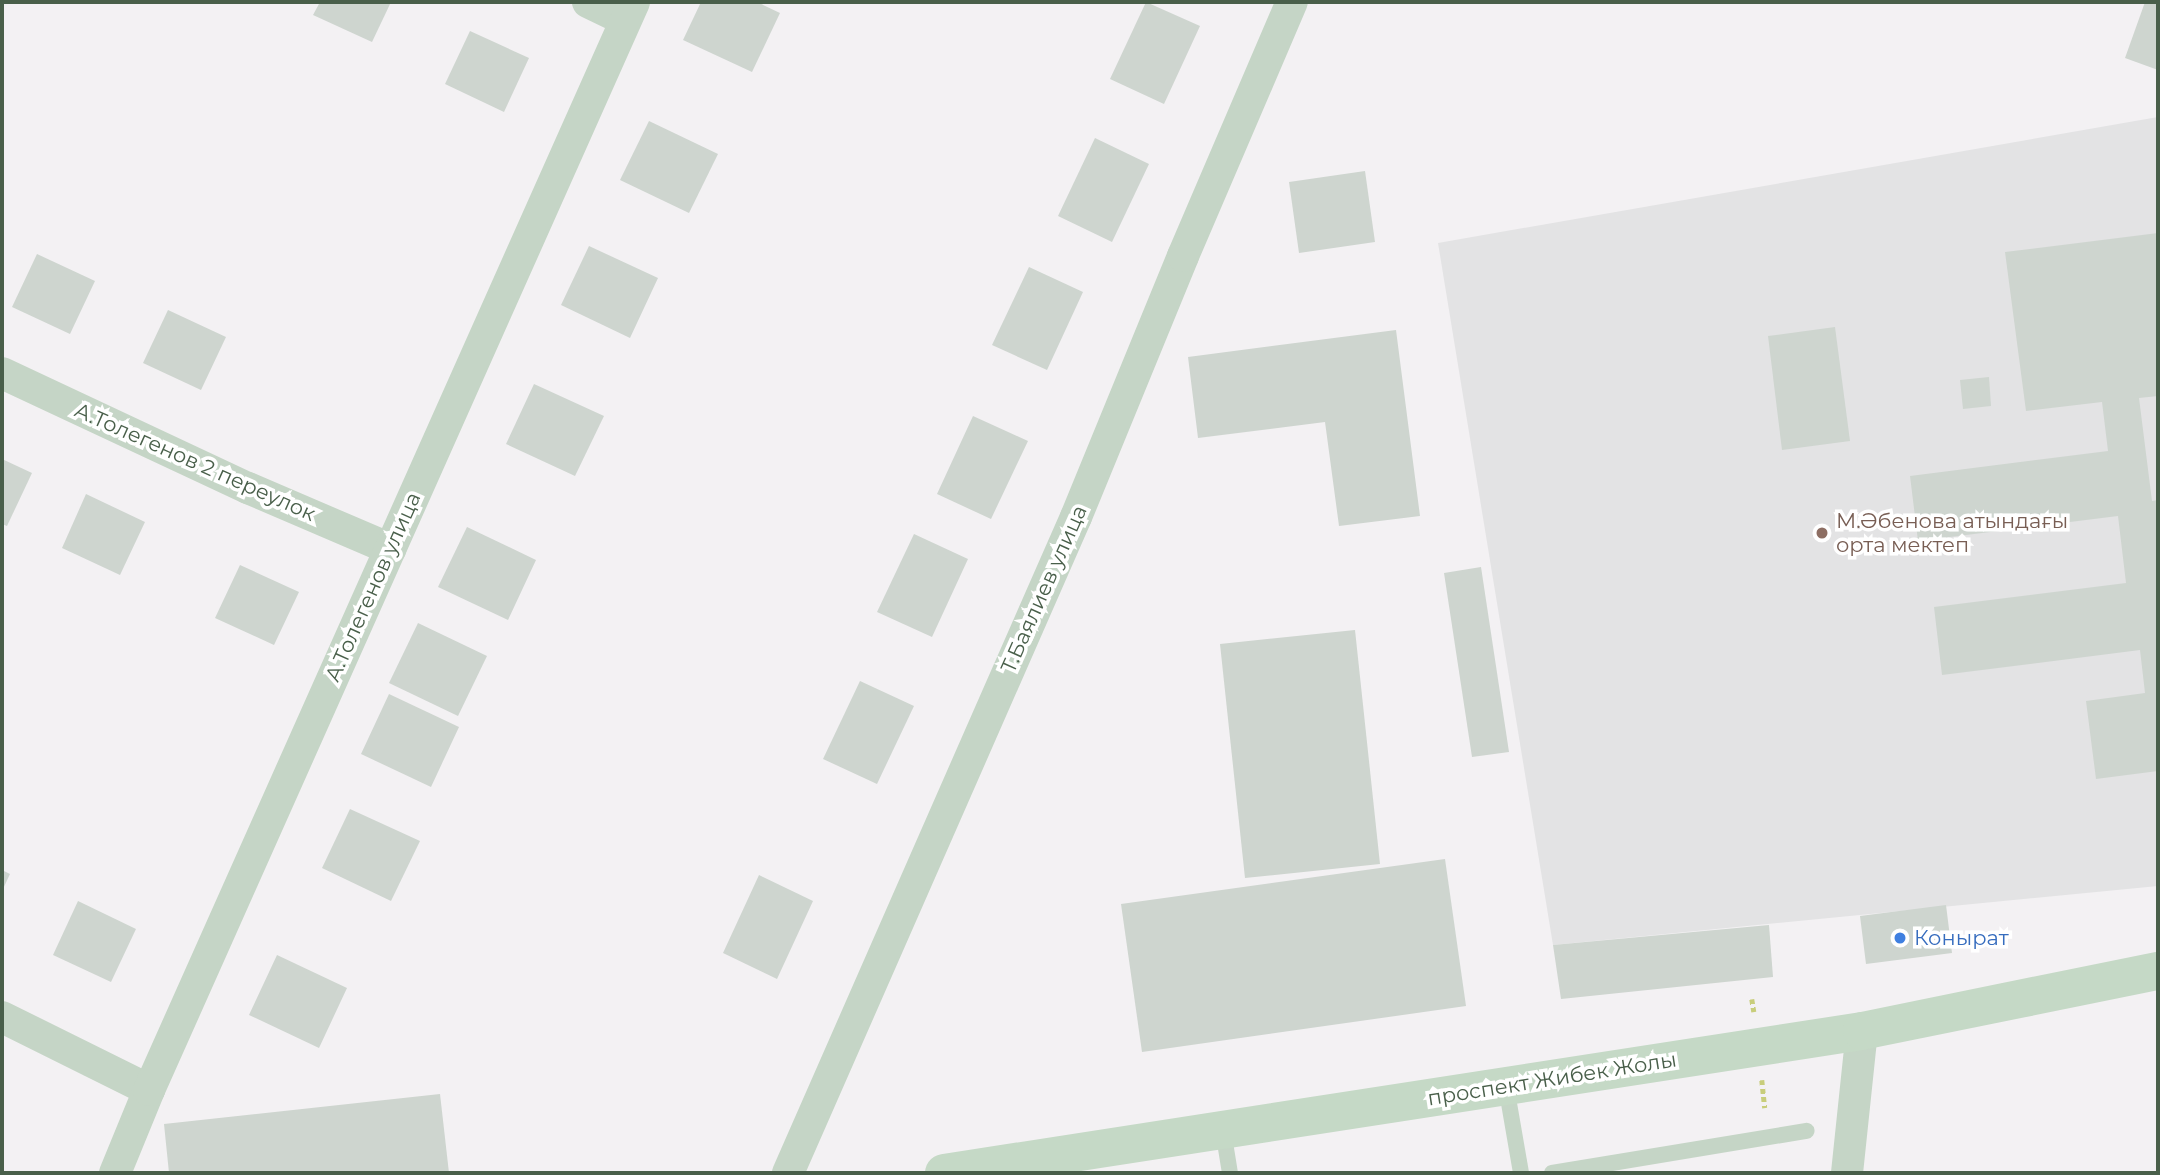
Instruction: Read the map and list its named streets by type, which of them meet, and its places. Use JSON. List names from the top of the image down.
{
  "streets": {
    "main road": ["проспект Жибек Жолы"],
    "street": ["А.Толегенов 2 переулок", "А.Толегенов улица", "Т.Баялиев улица"]
  },
  "crossings": [
    ["А.Толегенов 2 переулок", "А.Толегенов улица"]
  ],
  "places": ["М.Әбенова атындағы орта мектеп", "Конырат"]
}
